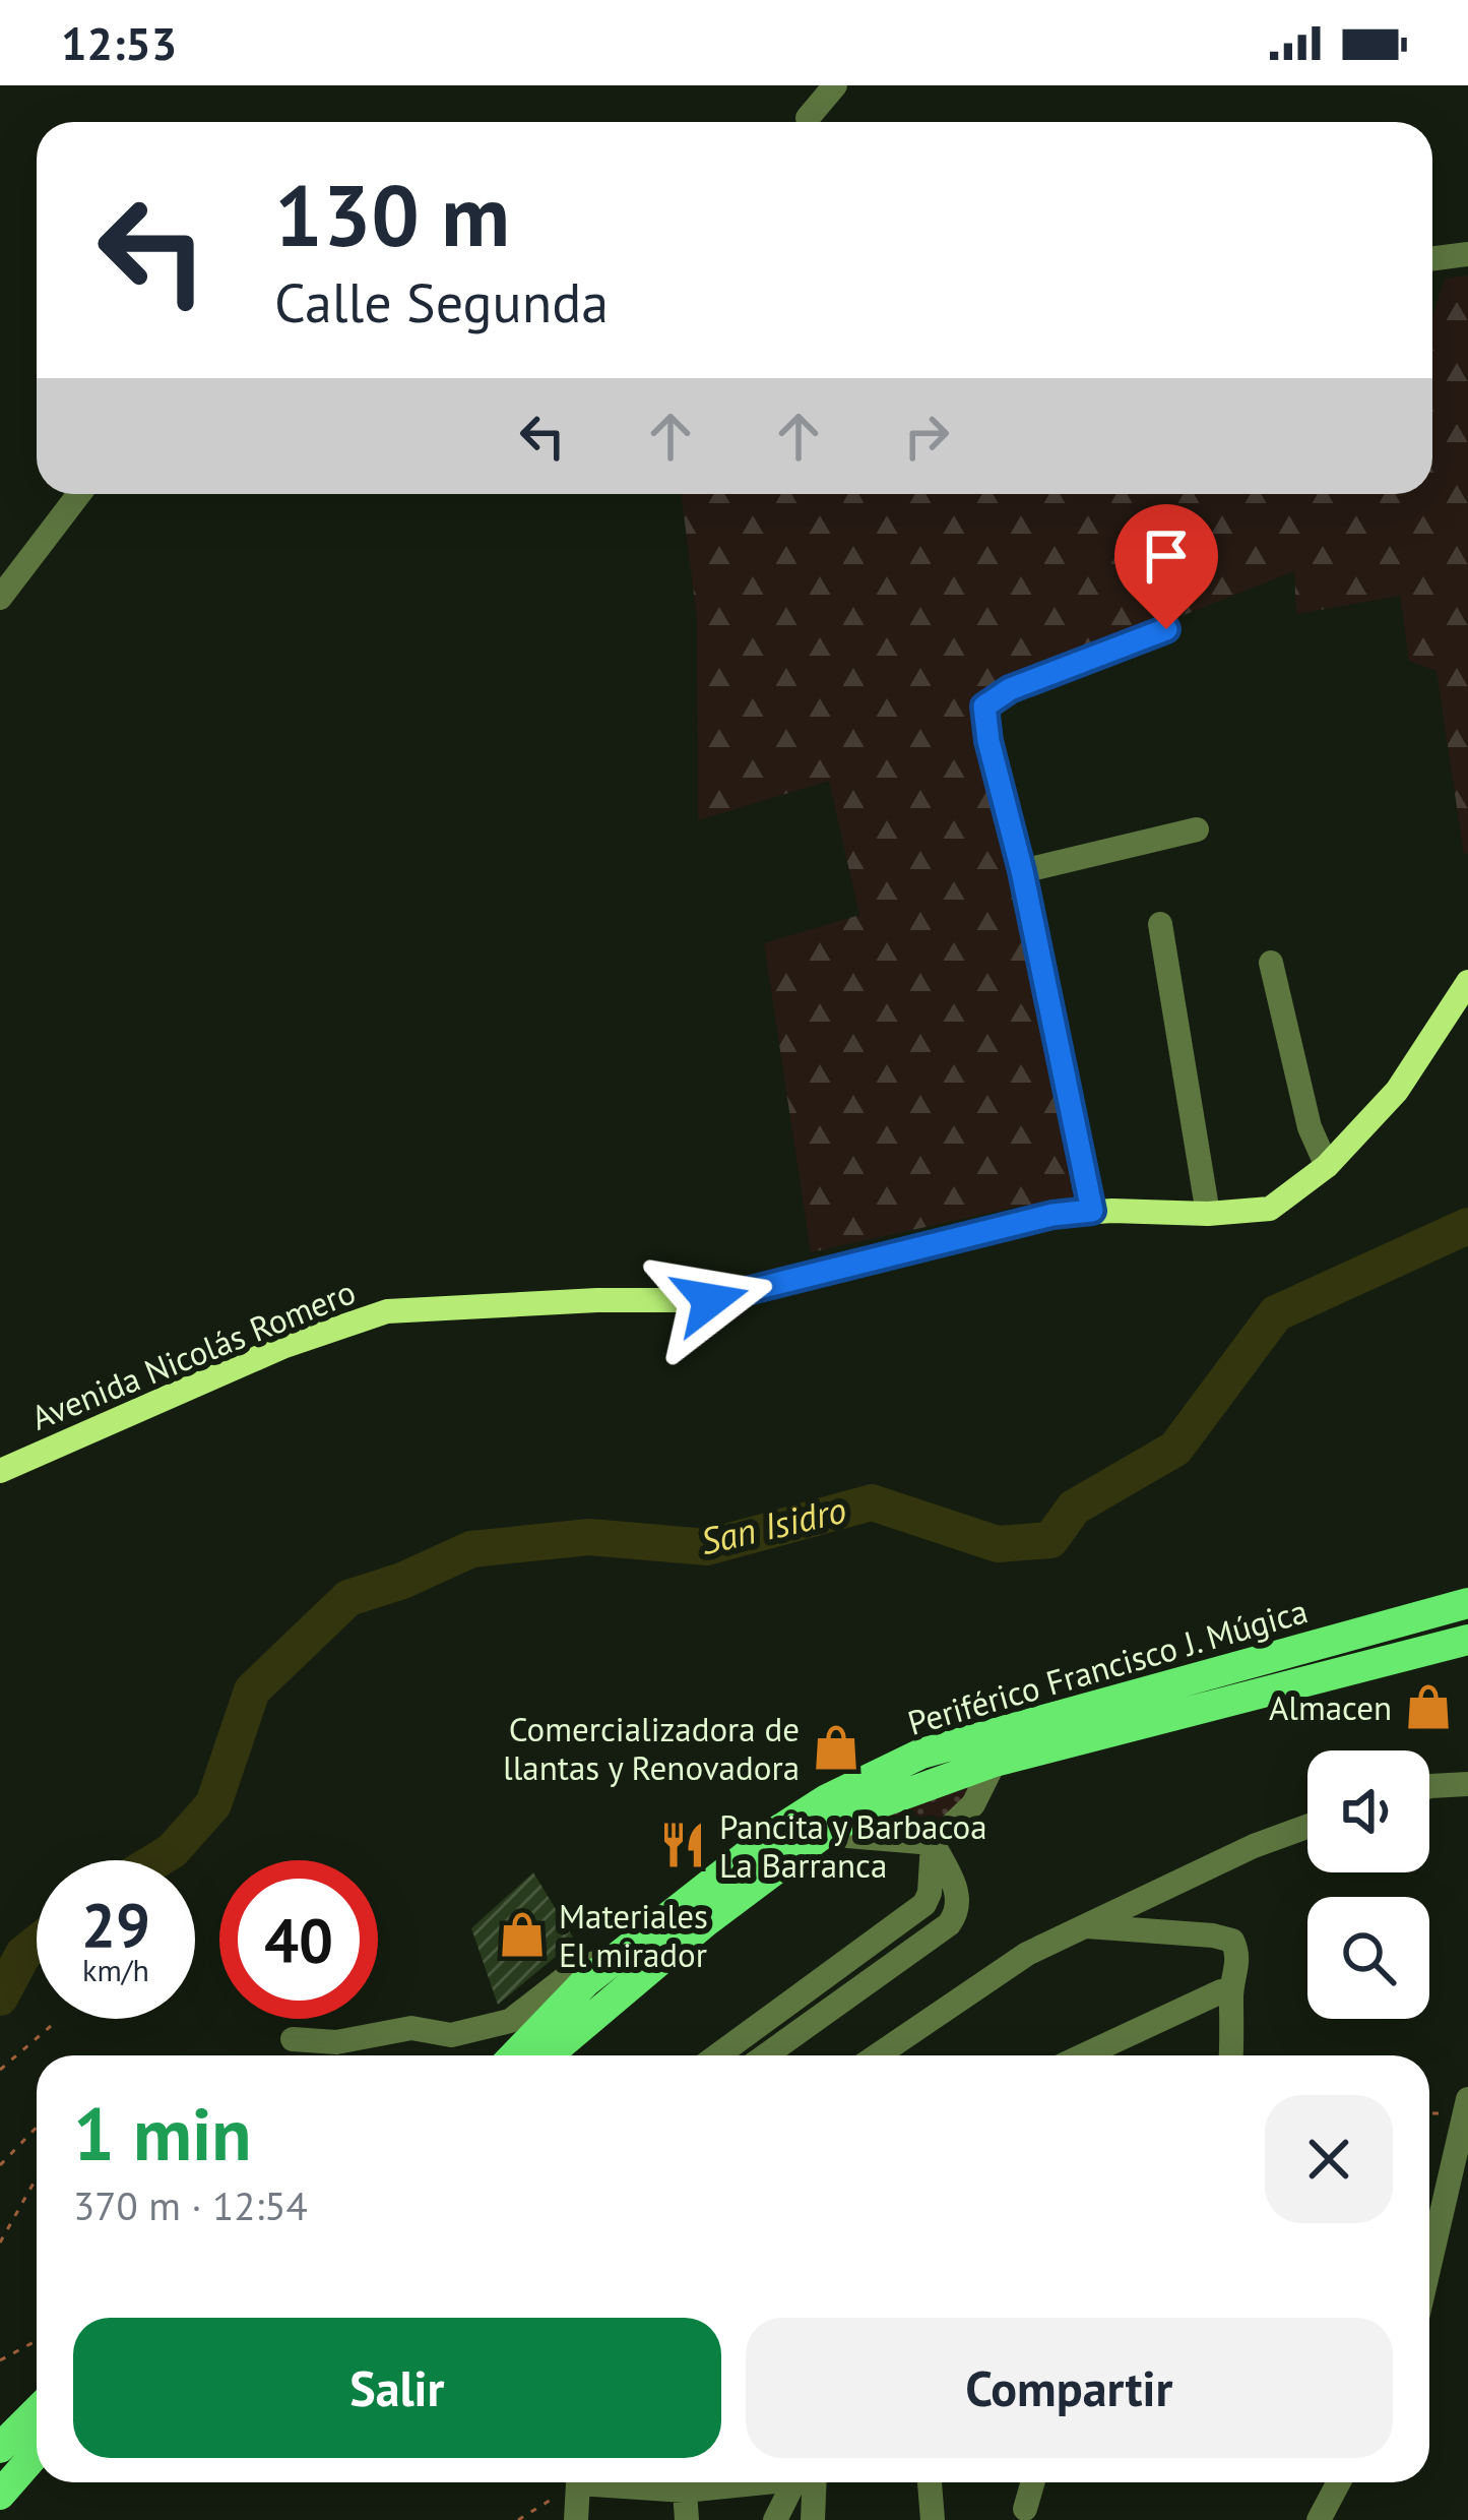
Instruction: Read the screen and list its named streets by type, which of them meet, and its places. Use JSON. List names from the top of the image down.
{
  "streets": {
    "main road": ["Periférico Francisco J. Múgica"],
    "street": ["Avenida Nicolás Romero"]
  },
  "water": ["San Isidro"],
  "places": {
    "shop": ["Almacen", "Comercializadora de llantas y Renovadora", "Materiales El mirador"],
    "restaurant": ["Pancita y Barbacoa La Barranca"]
  },
  "page": {
    "status": "12:53",
    "turn": ["130 m", "Calle Segunda"],
    "speed": "29 km/h",
    "limit": "40",
    "heading": ["1 min", "370 m · 12:54"],
    "buttons": ["Salir", "Compartir"]
  }
}
